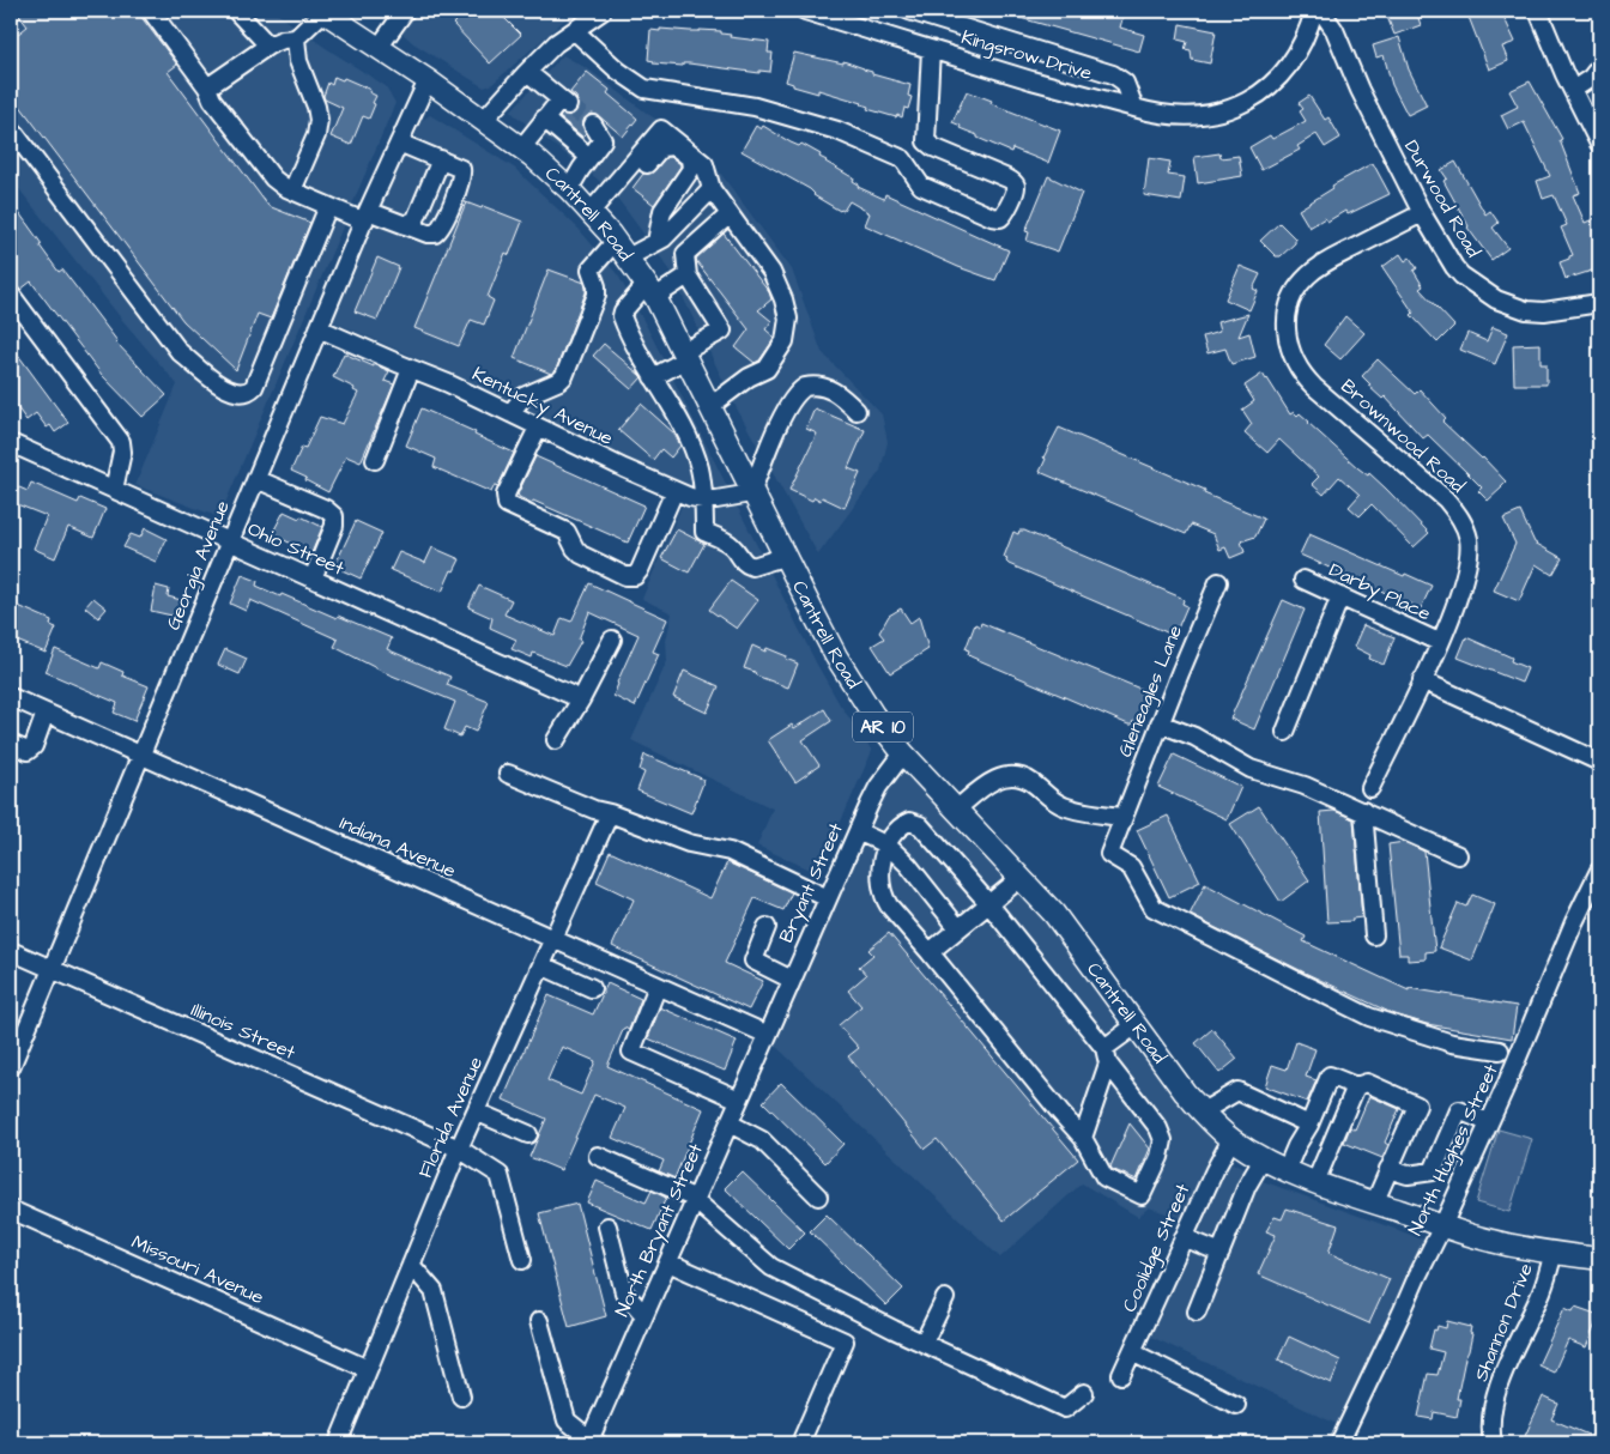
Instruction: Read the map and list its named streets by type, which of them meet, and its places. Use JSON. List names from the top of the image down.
{
  "streets": {
    "main road": ["Cantrell Road", "AR 10"],
    "street": [
      "Kingsrow Drive",
      "Durwood Road",
      "Kentucky Avenue",
      "Brownwood Road",
      "Ohio Street",
      "Georgia Avenue",
      "Darby Place",
      "Gleneagles Lane",
      "Indiana Avenue",
      "Bryant Street",
      "Illinois Street",
      "Florida Avenue",
      "North Hughes Street",
      "North Bryant Street",
      "Coolidge Street",
      "Missouri Avenue",
      "Shannon Drive"
    ]
  },
  "crossings": [
    ["Durwood Road", "Brownwood Road"],
    ["Cantrell Road", "Kentucky Avenue"],
    ["Cantrell Road", "Georgia Avenue"],
    ["Cantrell Road", "Bryant Street"],
    ["Cantrell Road", "North Hughes Street"],
    ["Cantrell Road", "Coolidge Street"],
    ["Cantrell Road", "Shannon Drive"],
    ["Kentucky Avenue", "Georgia Avenue"],
    ["Brownwood Road", "Darby Place"],
    ["Ohio Street", "Georgia Avenue"],
    ["Georgia Avenue", "Indiana Avenue"],
    ["Georgia Avenue", "Illinois Street"],
    ["Indiana Avenue", "Bryant Street"],
    ["Indiana Avenue", "Florida Avenue"],
    ["Indiana Avenue", "North Bryant Street"],
    ["Bryant Street", "North Bryant Street"],
    ["Illinois Street", "Florida Avenue"],
    ["Florida Avenue", "Missouri Avenue"]
  ]
}
